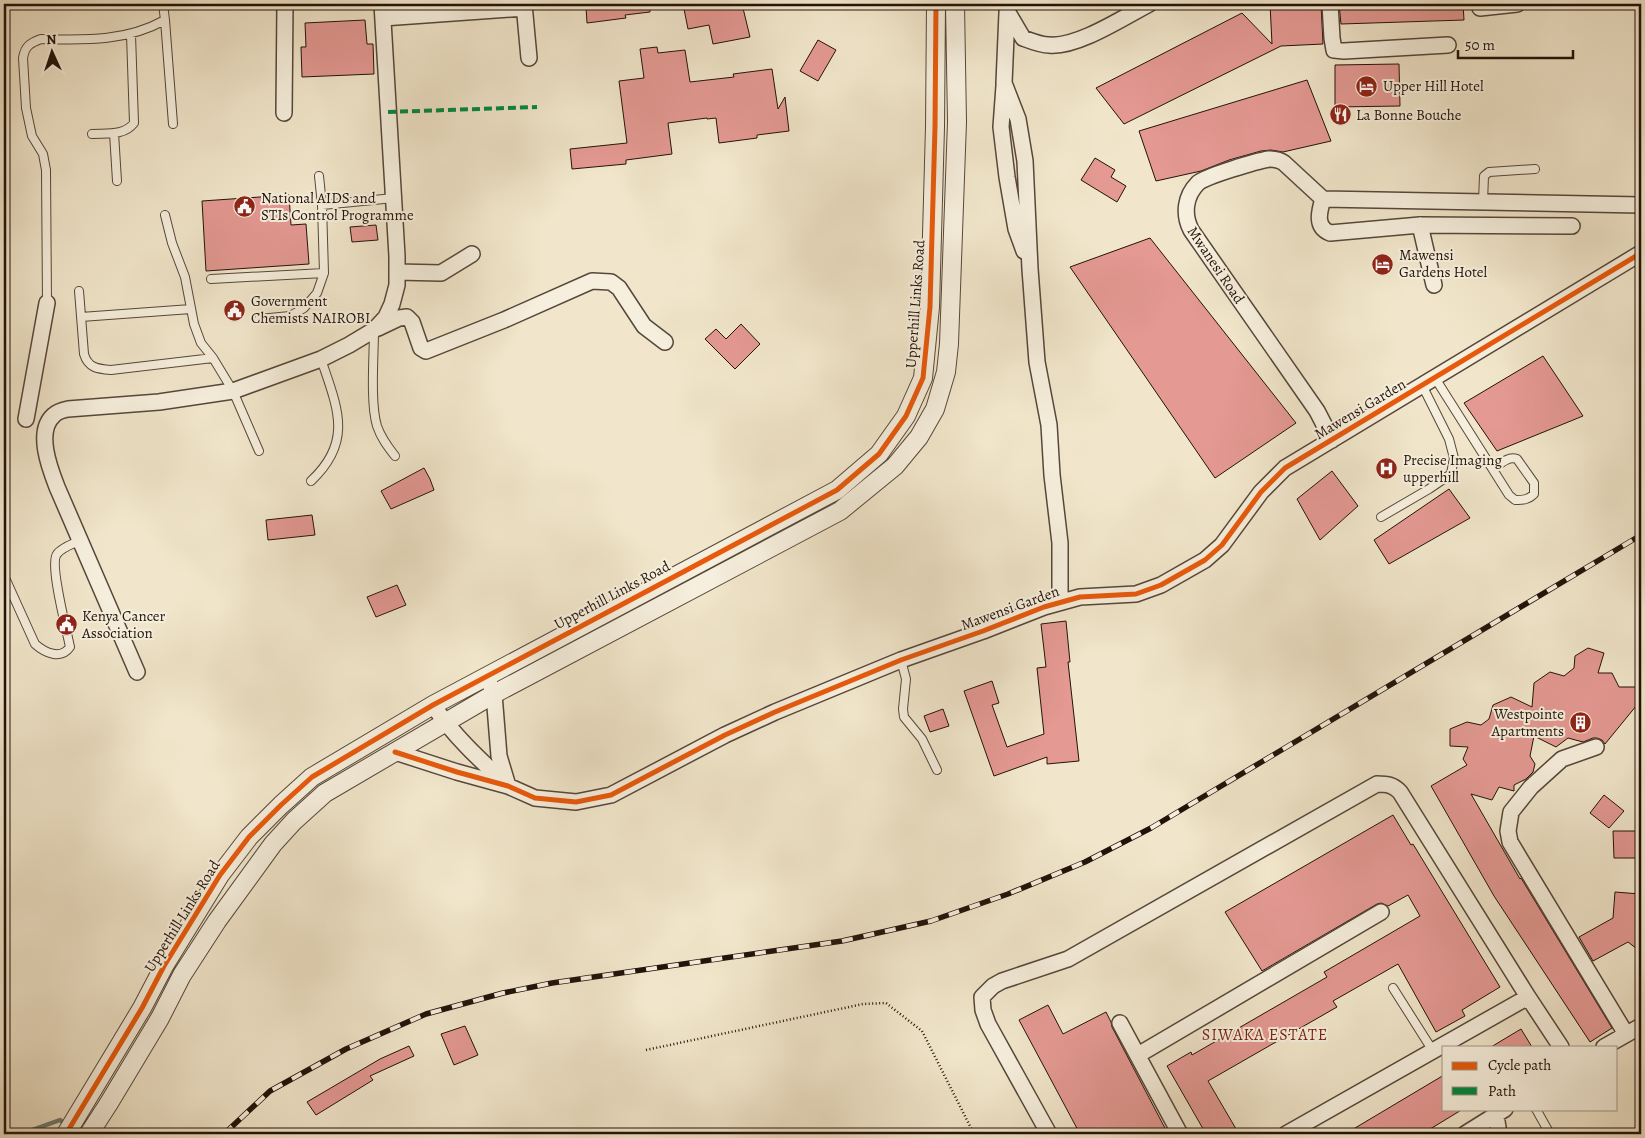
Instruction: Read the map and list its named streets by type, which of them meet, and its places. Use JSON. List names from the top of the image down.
{
  "streets": {
    "street": ["Mwanesi Road", "Upperhill Links Road", "Mawensi Garden"]
  },
  "crossings": [
    ["Mwanesi Road", "Mawensi Garden"]
  ],
  "districts": ["SIWAKA ESTATE"],
  "places": {
    "hotel": ["Upper Hill Hotel", "Mawensi Gardens Hotel"],
    "restaurant": ["La Bonne Bouche"],
    "public building": ["National AIDS and STIs Control Programme", "Government Chemists NAIROBI", "Kenya Cancer Association"],
    "hospital": ["Precise Imaging upperhill"],
    "building": ["Westpointe Apartments"]
  },
  "legend": ["Cycle path", "Path"],
  "scale_bar": "50 m",
  "north": "top"
}
